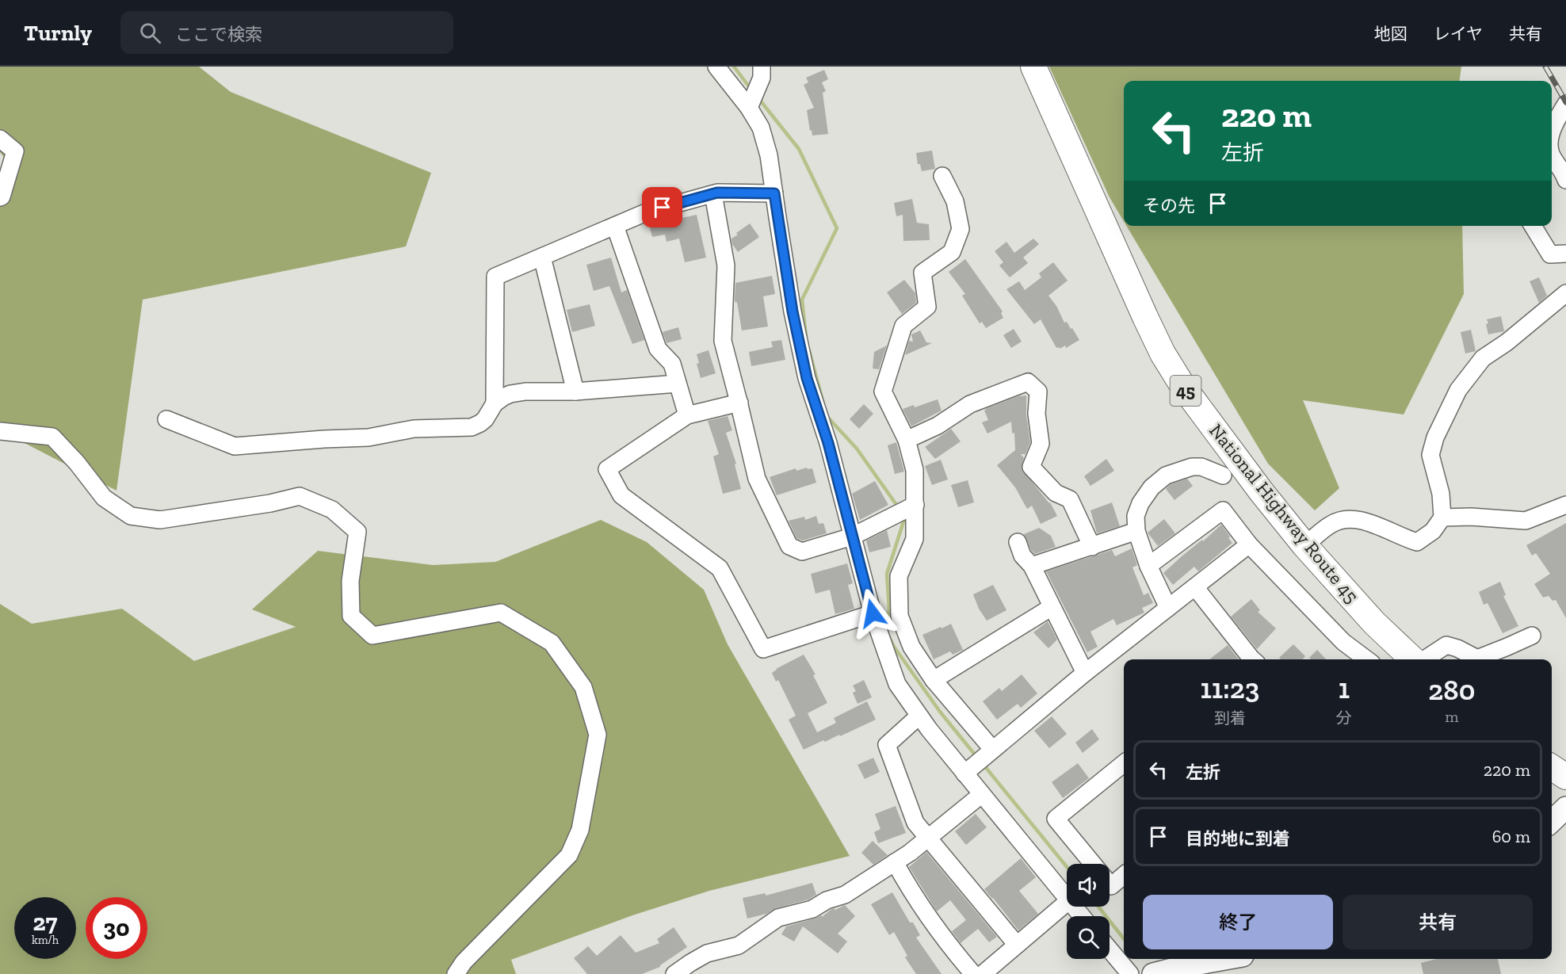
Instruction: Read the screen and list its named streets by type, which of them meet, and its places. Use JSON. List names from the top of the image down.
{
  "streets": {
    "highway": ["45", "National Highway Route 45"]
  },
  "page": {
    "header": "Turnly",
    "search": "ここで検索",
    "nav": ["地図", "レイヤ", "共有"],
    "turn": ["220 m", "左折"],
    "then": "その先",
    "eta": [
      "11:23",
      "到着",
      "1",
      "分",
      "280",
      "m"
    ],
    "list": [
      {
        "name": "左折",
        "value": "220 m"
      },
      {
        "name": "目的地に到着",
        "value": "60 m"
      }
    ],
    "buttons": ["終了", "共有"],
    "speed": "27 km/h",
    "limit": "30"
  }
}
